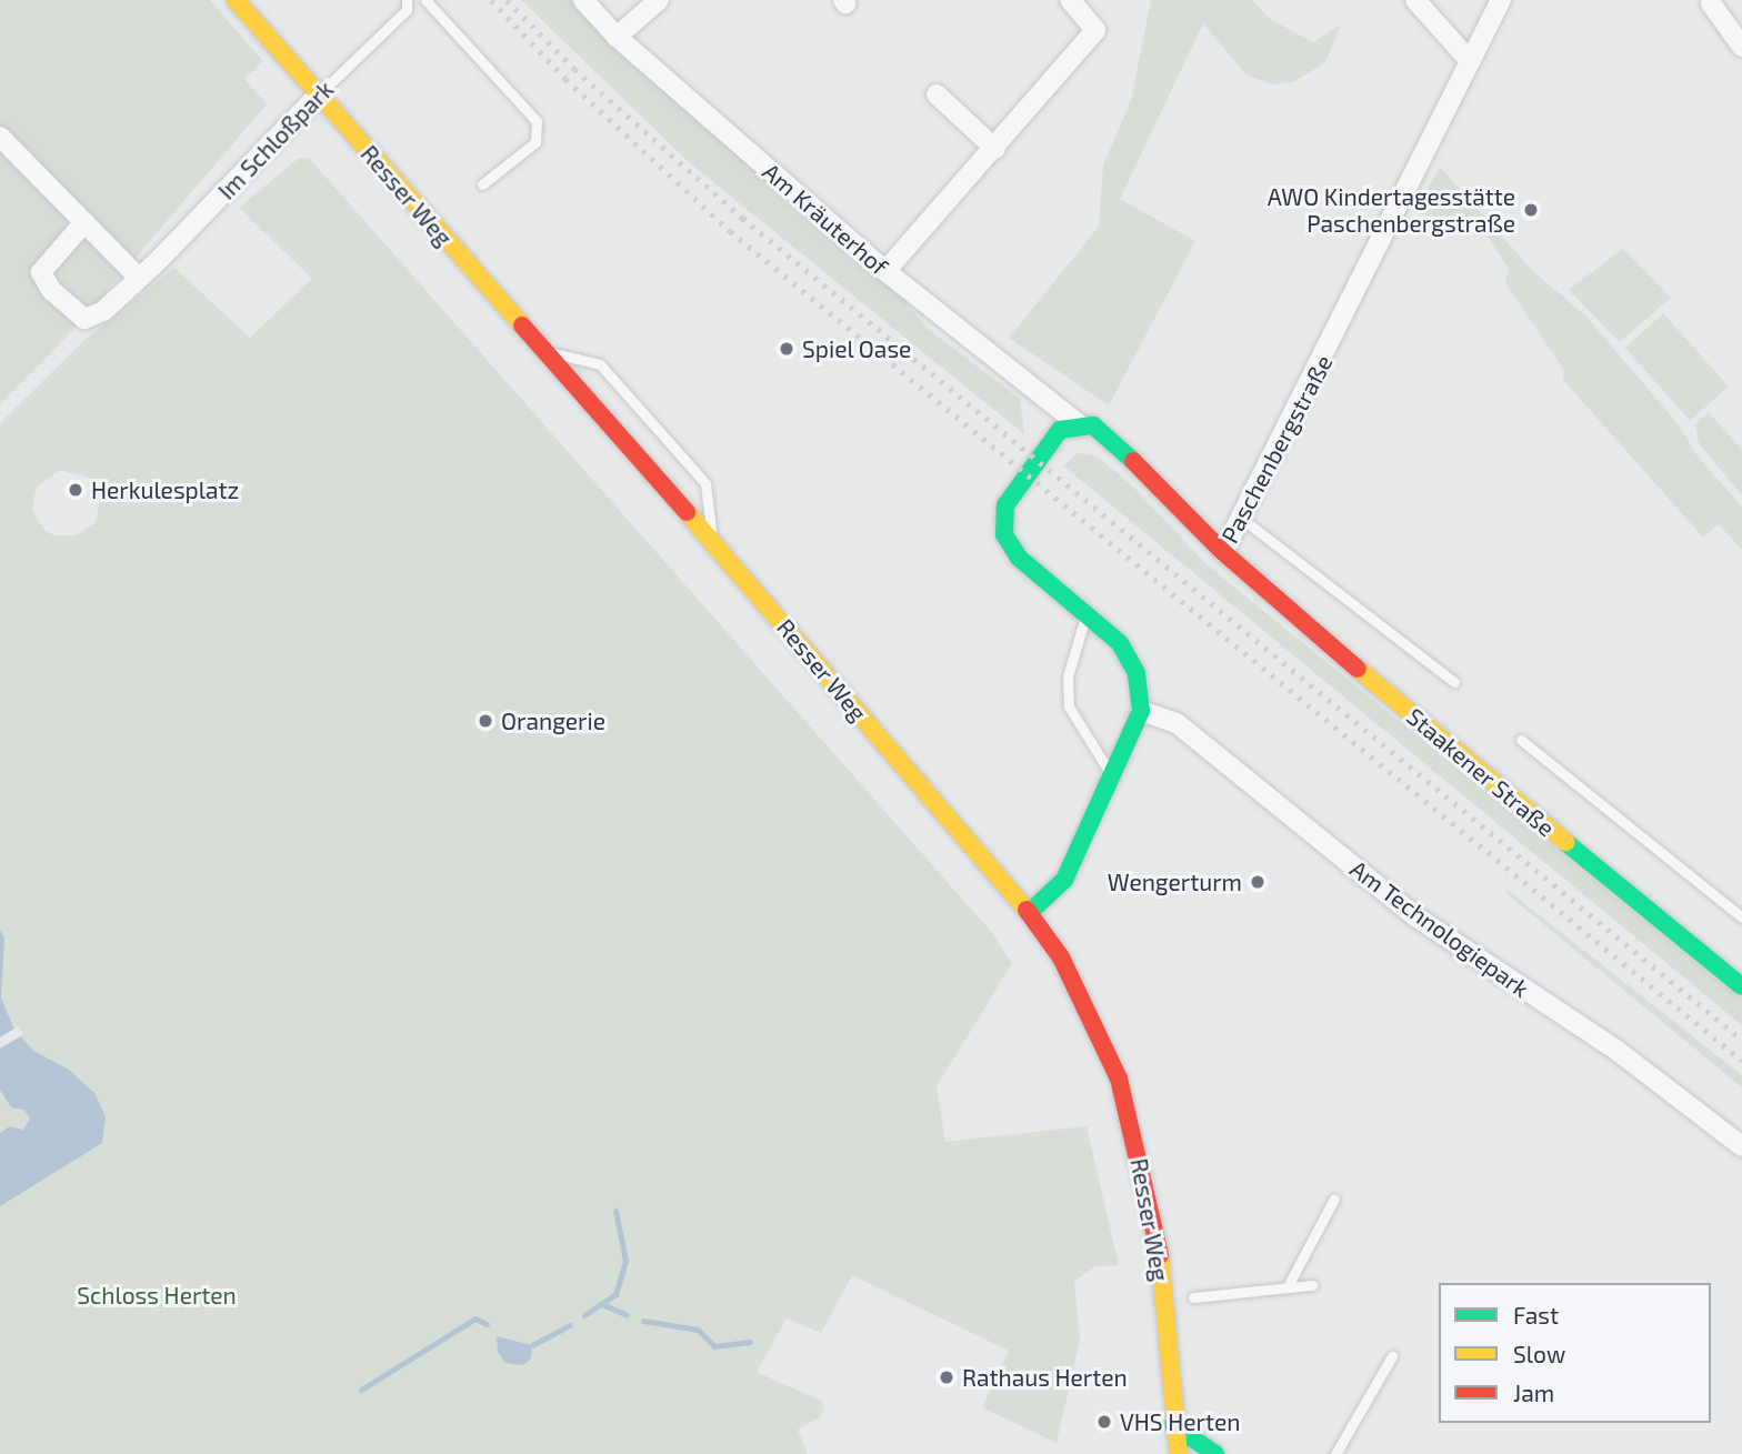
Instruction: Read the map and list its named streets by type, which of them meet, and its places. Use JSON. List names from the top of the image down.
{
  "streets": {
    "main road": ["Resser Weg", "Paschenbergstraße", "Staakener Straße"],
    "street": ["Im Schloßpark", "Am Kräuterhof", "Am Technologiepark"]
  },
  "crossings": [
    ["Im Schloßpark", "Resser Weg"],
    ["Am Kräuterhof", "Paschenbergstraße"],
    ["Paschenbergstraße", "Staakener Straße"]
  ],
  "parks": ["Schloss Herten"],
  "places": [
    "AWO Kindertagesstätte Paschenbergstraße",
    "Spiel Oase",
    "Herkulesplatz",
    "Orangerie",
    "Wengerturm",
    "Rathaus Herten",
    "VHS Herten"
  ],
  "legend": ["Fast", "Slow", "Jam"]
}
